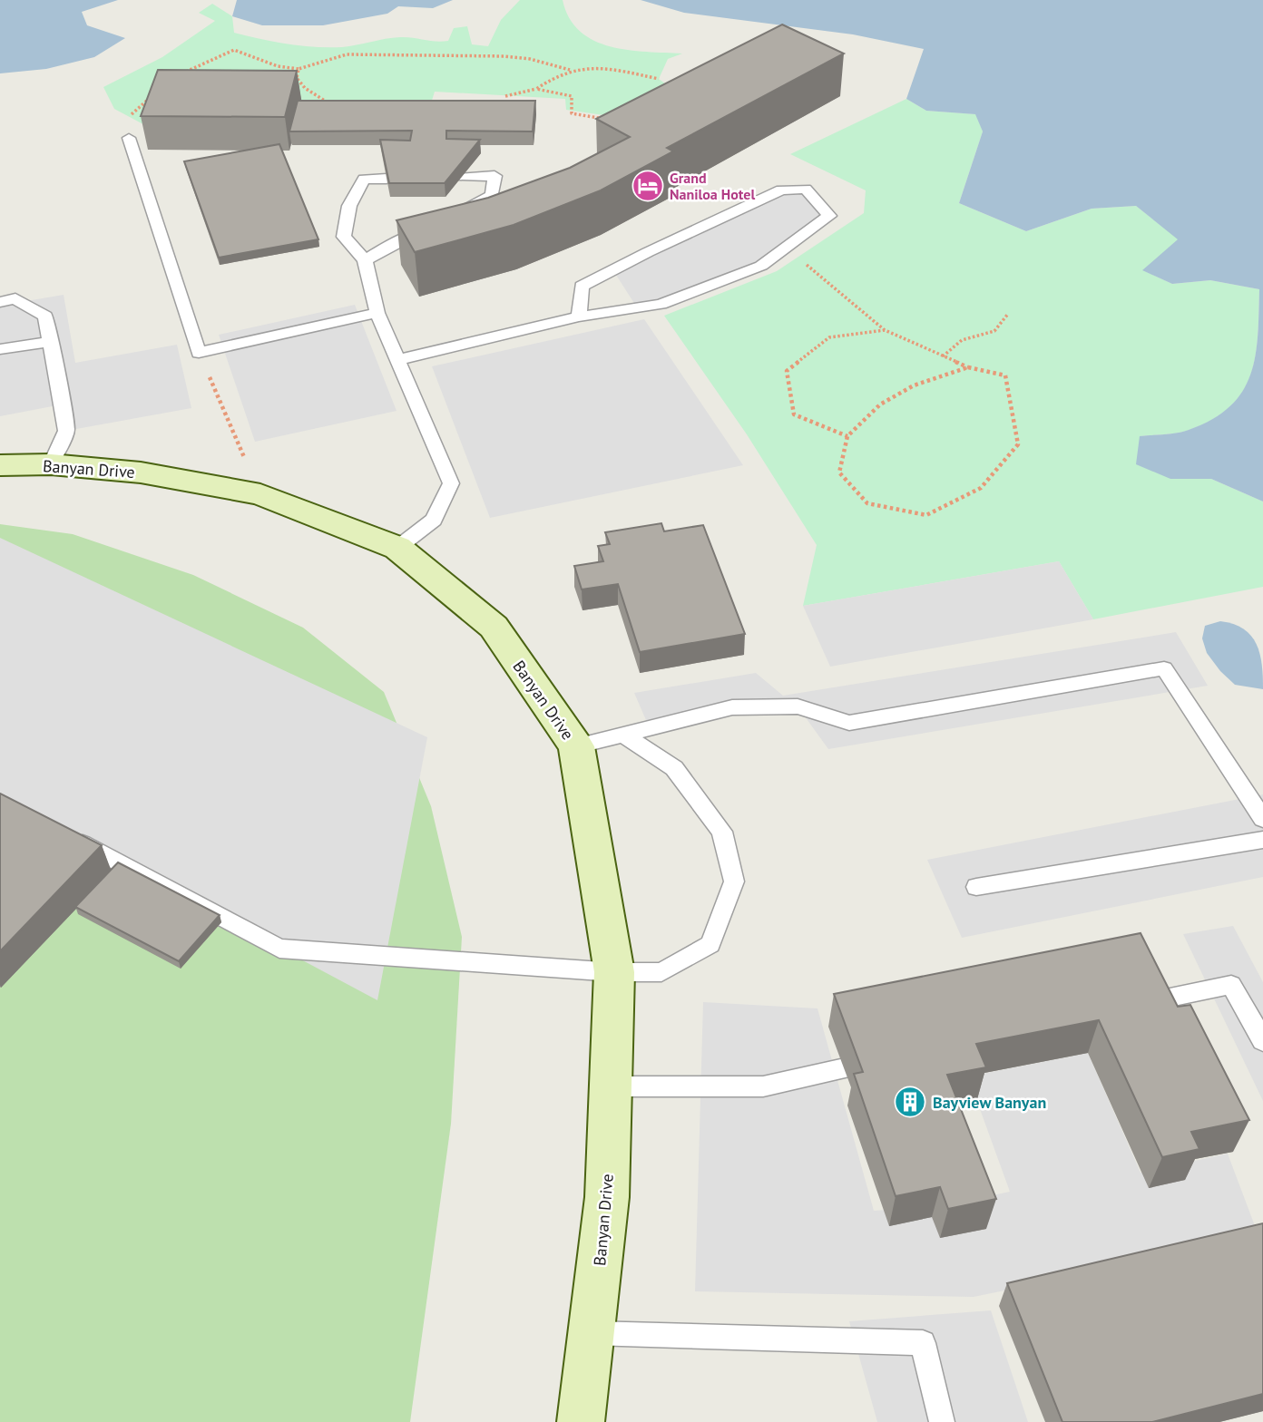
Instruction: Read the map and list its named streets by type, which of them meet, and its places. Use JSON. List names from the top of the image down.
{
  "streets": {
    "street": ["Banyan Drive"]
  },
  "places": {
    "hotel": ["Grand Naniloa Hotel"],
    "building": ["Bayview Banyan"]
  }
}
